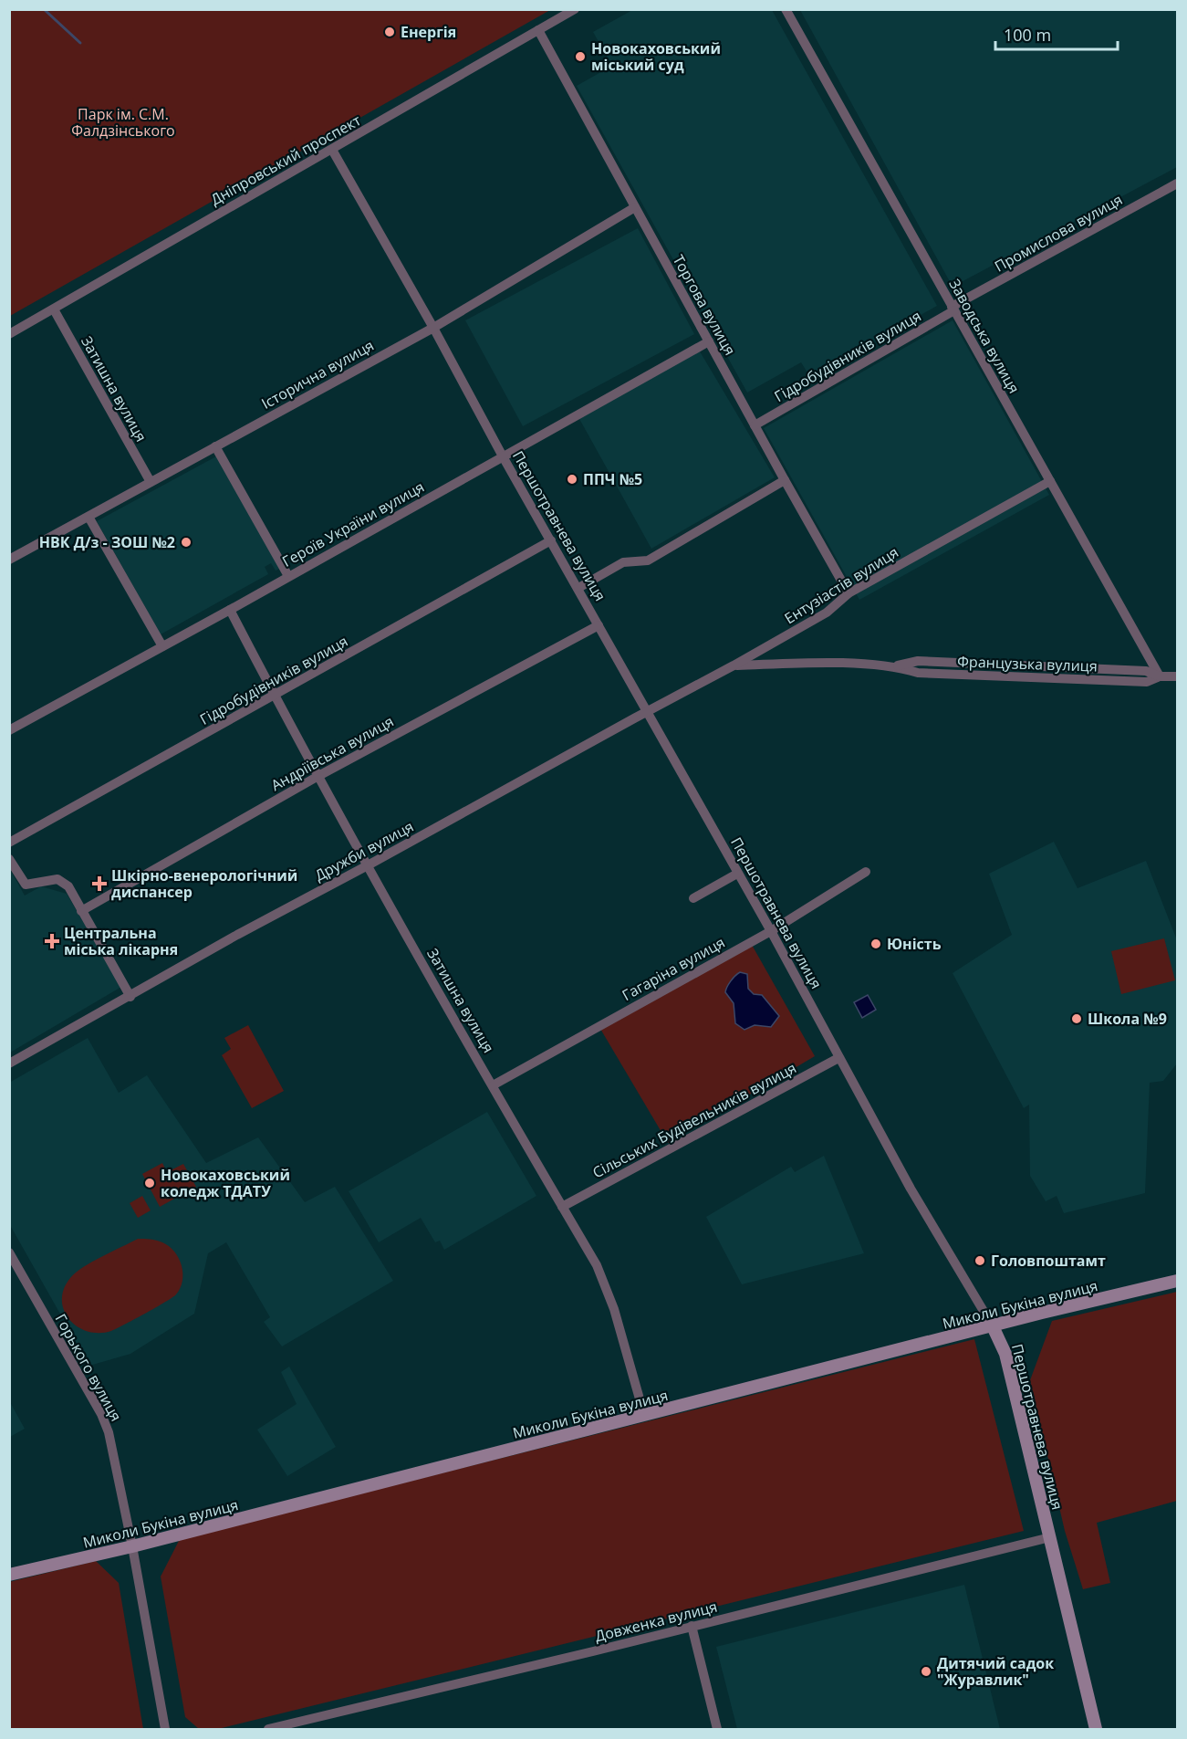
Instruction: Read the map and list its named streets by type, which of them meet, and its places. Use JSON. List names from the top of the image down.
{
  "streets": {
    "street": [
      "Дніпровський проспект",
      "Промислова вулиця",
      "Торгова вулиця",
      "Заводська вулиця",
      "Гідробудівників вулиця",
      "Історична вулиця",
      "Затишна вулиця",
      "Героїв України вулиця",
      "Першотравнева вулиця",
      "Ентузіастів вулиця",
      "Французька вулиця",
      "Андріївська вулиця",
      "Дружби вулиця",
      "Гагаріна вулиця",
      "Сільських Будівельників вулиця",
      "Миколи Букіна вулиця",
      "Горького вулиця",
      "Довженка вулиця"
    ]
  },
  "crossings": [
    ["Дніпровський проспект", "Торгова вулиця"],
    ["Дніпровський проспект", "Затишна вулиця"],
    ["Дніпровський проспект", "Першотравнева вулиця"],
    ["Промислова вулиця", "Заводська вулиця"],
    ["Промислова вулиця", "Гідробудівників вулиця"],
    ["Торгова вулиця", "Гідробудівників вулиця"],
    ["Торгова вулиця", "Історична вулиця"],
    ["Торгова вулиця", "Героїв України вулиця"],
    ["Торгова вулиця", "Ентузіастів вулиця"],
    ["Заводська вулиця", "Гідробудівників вулиця"],
    ["Заводська вулиця", "Ентузіастів вулиця"],
    ["Заводська вулиця", "Французька вулиця"],
    ["Гідробудівників вулиця", "Затишна вулиця"],
    ["Гідробудівників вулиця", "Першотравнева вулиця"],
    ["Історична вулиця", "Затишна вулиця"],
    ["Історична вулиця", "Першотравнева вулиця"],
    ["Затишна вулиця", "Героїв України вулиця"],
    ["Затишна вулиця", "Андріївська вулиця"],
    ["Затишна вулиця", "Дружби вулиця"],
    ["Затишна вулиця", "Гагаріна вулиця"],
    ["Затишна вулиця", "Сільських Будівельників вулиця"],
    ["Затишна вулиця", "Миколи Букіна вулиця"],
    ["Героїв України вулиця", "Першотравнева вулиця"],
    ["Першотравнева вулиця", "Ентузіастів вулиця"],
    ["Першотравнева вулиця", "Андріївська вулиця"],
    ["Першотравнева вулиця", "Дружби вулиця"],
    ["Першотравнева вулиця", "Гагаріна вулиця"],
    ["Першотравнева вулиця", "Сільських Будівельників вулиця"],
    ["Першотравнева вулиця", "Миколи Букіна вулиця"],
    ["Першотравнева вулиця", "Довженка вулиця"],
    ["Ентузіастів вулиця", "Французька вулиця"],
    ["Ентузіастів вулиця", "Дружби вулиця"],
    ["Миколи Букіна вулиця", "Горького вулиця"]
  ],
  "parks": ["Парк ім. С.М. Фалдзінського"],
  "places": {
    "other": [
      "Енергія",
      "Новокаховський міський суд",
      "ППЧ №5",
      "НВК Д/з - ЗОШ №2",
      "Юність",
      "Школа №9",
      "Новокаховський коледж ТДАТУ",
      "Головпоштамт",
      "Дитячий садок \"Журавлик\""
    ],
    "health": ["Шкірно-венерологічний диспансер", "Центральна міська лікарня"]
  },
  "scale_bar": "100 m"
}
